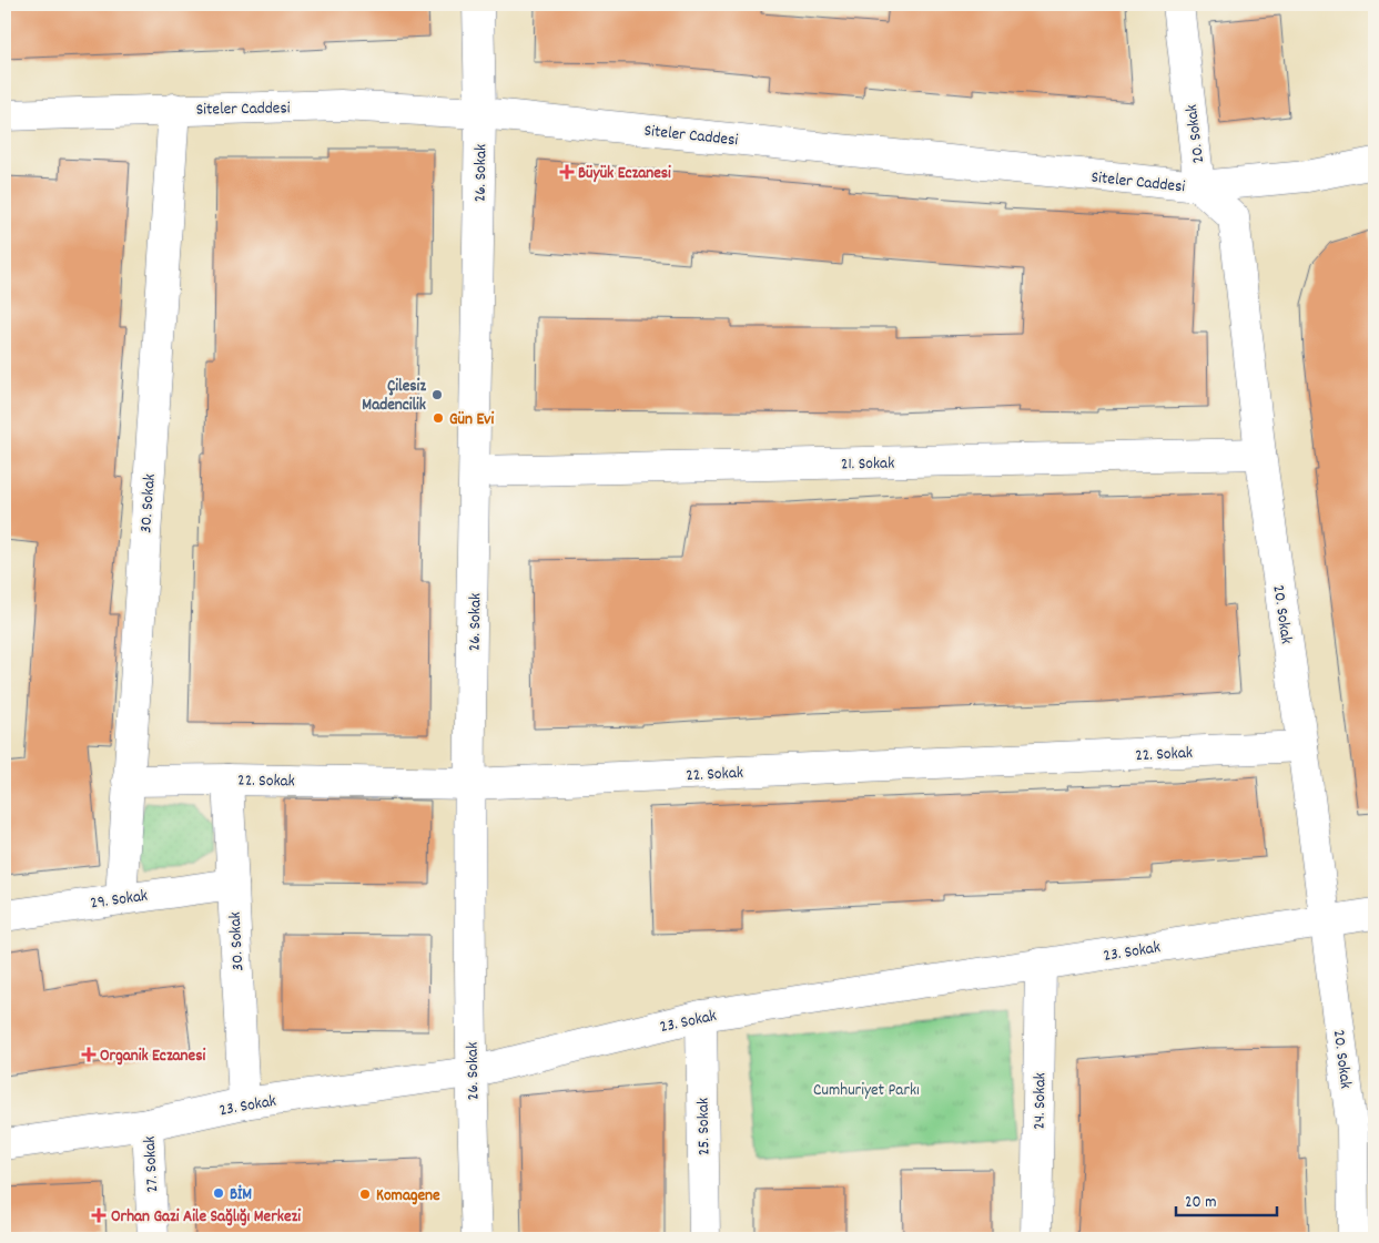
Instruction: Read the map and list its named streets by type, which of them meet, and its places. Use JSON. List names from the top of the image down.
{
  "streets": {
    "street": [
      "Siteler Caddesi",
      "20. Sokak",
      "26. Sokak",
      "21. Sokak",
      "30. Sokak",
      "22. Sokak",
      "29. Sokak",
      "23. Sokak",
      "24. Sokak",
      "25. Sokak",
      "27. Sokak"
    ]
  },
  "crossings": [
    ["Siteler Caddesi", "20. Sokak"],
    ["Siteler Caddesi", "26. Sokak"],
    ["Siteler Caddesi", "30. Sokak"],
    ["20. Sokak", "21. Sokak"],
    ["20. Sokak", "22. Sokak"],
    ["20. Sokak", "23. Sokak"],
    ["26. Sokak", "21. Sokak"],
    ["26. Sokak", "22. Sokak"],
    ["26. Sokak", "23. Sokak"],
    ["30. Sokak", "22. Sokak"],
    ["30. Sokak", "29. Sokak"],
    ["30. Sokak", "23. Sokak"],
    ["23. Sokak", "24. Sokak"],
    ["23. Sokak", "25. Sokak"],
    ["23. Sokak", "27. Sokak"]
  ],
  "parks": ["Cumhuriyet Parkı"],
  "places": {
    "health": ["Büyük Eczanesi", "Organik Eczanesi", "Orhan Gazi Aile Sağlığı Merkezi"],
    "other": [
      "Çilesiz Madencilik",
      "Gün Evi",
      "BİM",
      "Komagene"
    ]
  },
  "scale_bar": "20 m"
}
